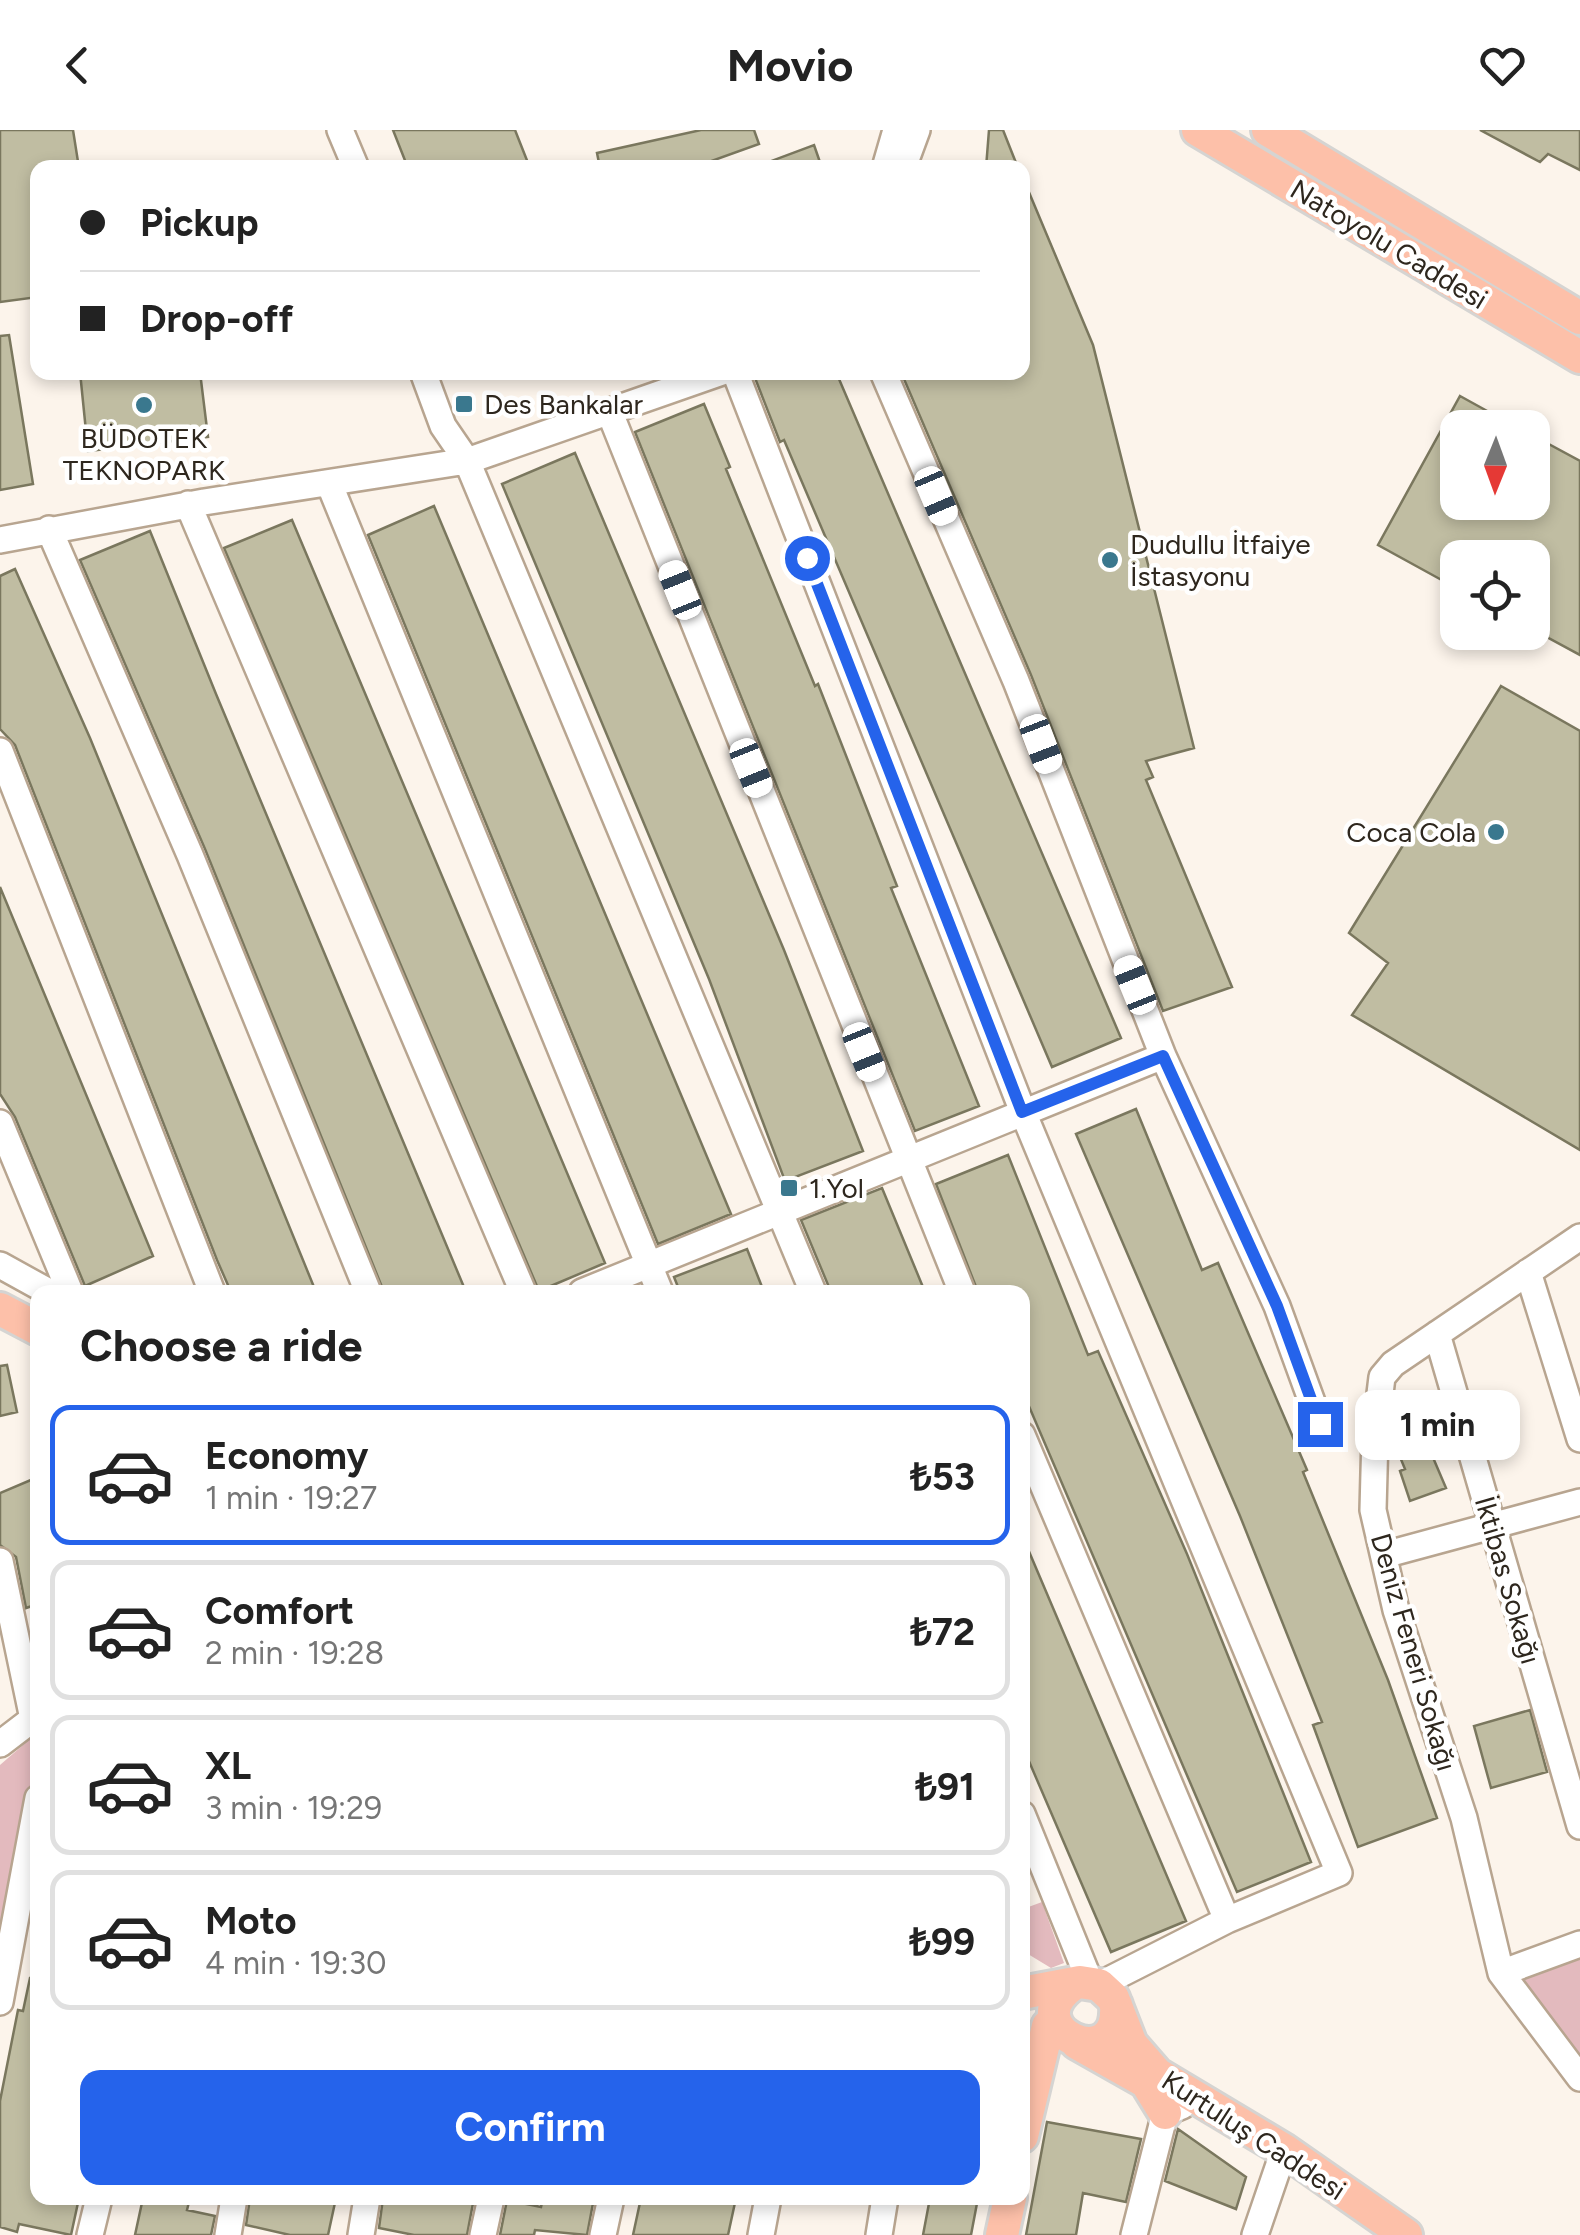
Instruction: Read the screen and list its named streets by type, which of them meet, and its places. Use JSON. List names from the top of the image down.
{
  "streets": {
    "main road": ["Natoyolu Caddesi", "Kurtuluş Caddesi"],
    "street": ["İktibas Sokağı", "Deniz Feneri Sokağı"]
  },
  "crossings": [
    ["İktibas Sokağı", "Deniz Feneri Sokağı"]
  ],
  "places": {
    "transit": ["Des Bankalar", "1.Yol"],
    "other": ["BÜDOTEK TEKNOPARK", "Dudullu İtfaiye İstasyonu", "Coca Cola"]
  },
  "north": "bottom",
  "page": {
    "header": "Movio",
    "banner": ["Pickup", "Drop-off"],
    "heading": "Choose a ride",
    "bubble": "1 min",
    "list": [
      {
        "name": "Economy",
        "note": "1 min · 19:27",
        "value": "₺53"
      },
      {
        "name": "Comfort",
        "note": "2 min · 19:28",
        "value": "₺72"
      },
      {
        "name": "XL",
        "note": "3 min · 19:29",
        "value": "₺91"
      },
      {
        "name": "Moto",
        "note": "4 min · 19:30",
        "value": "₺99"
      }
    ],
    "buttons": "Confirm"
  }
}
